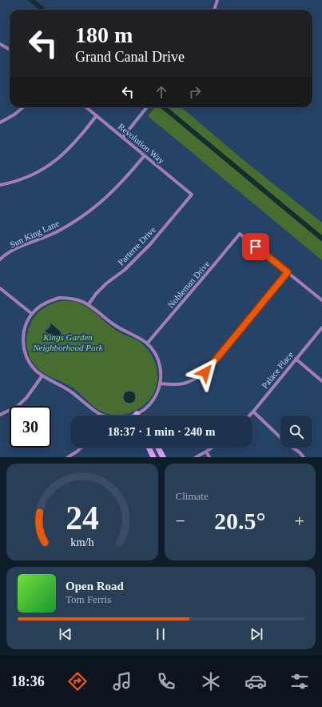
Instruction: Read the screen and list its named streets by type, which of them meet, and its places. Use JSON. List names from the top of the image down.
{
  "streets": {
    "street": [
      "Revolution Way",
      "Sun King Lane",
      "Parterre Drive",
      "Nobleman Drive",
      "Palace Place"
    ]
  },
  "crossings": [
    ["Revolution Way", "Sun King Lane"],
    ["Revolution Way", "Parterre Drive"]
  ],
  "parks": ["Kings Garden Neighborhood Park"],
  "page": {
    "turn": ["180 m", "Grand Canal Drive"],
    "limit": "30",
    "trip": "18:37 · 1 min · 240 m",
    "tile": "Climate",
    "heat": ["−", "20.5°", "+"],
    "song": ["Open Road", "Tom Ferris"],
    "tabs": "18:36",
    "gauge": ["24", "km/h"]
  }
}
